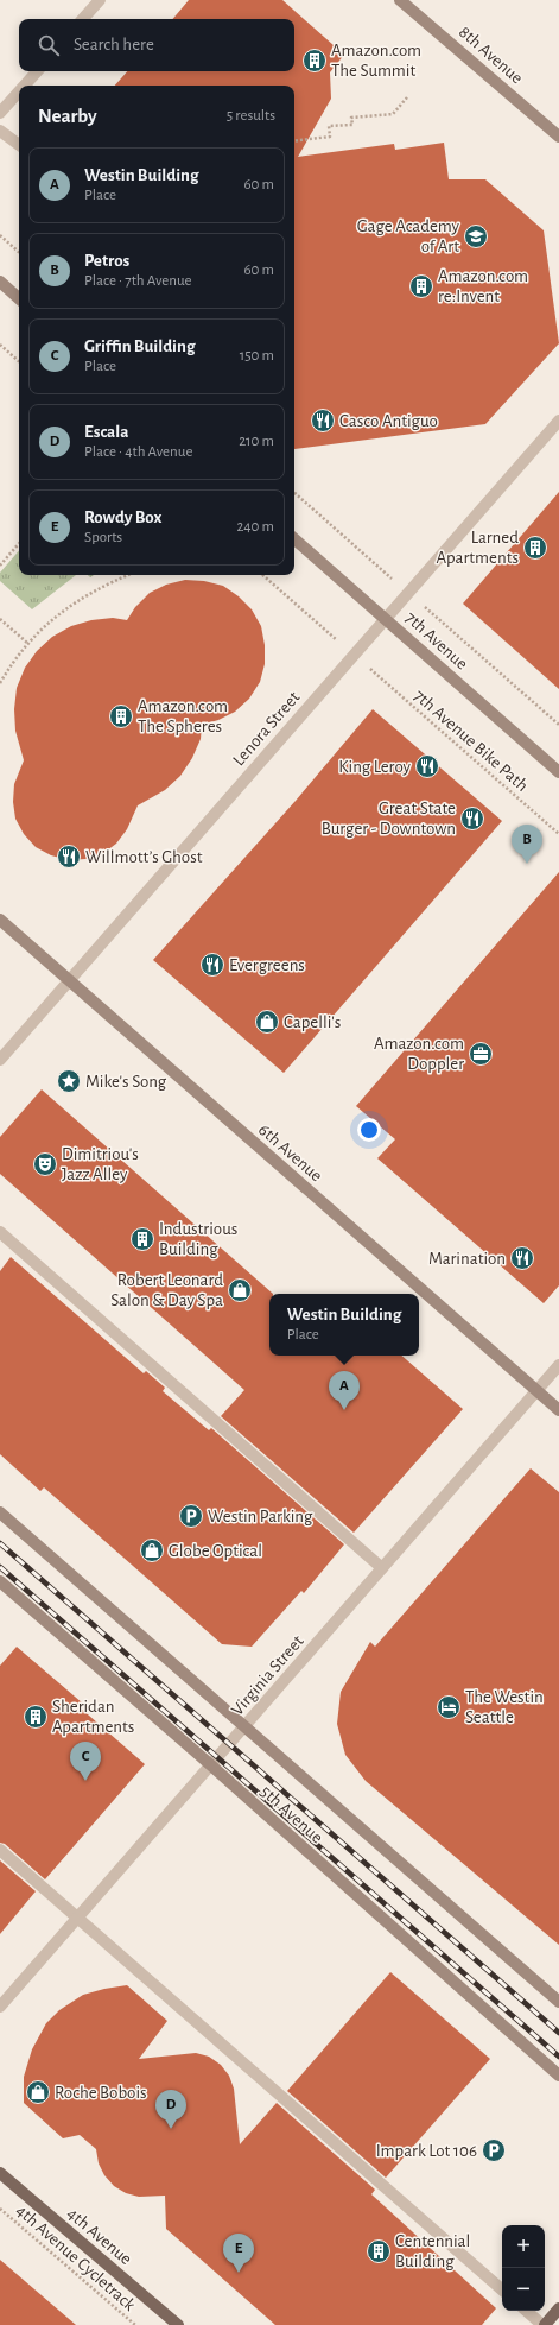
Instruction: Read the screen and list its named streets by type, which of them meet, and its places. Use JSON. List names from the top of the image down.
{
  "streets": {
    "main road": [
      "8th Avenue",
      "7th Avenue",
      "6th Avenue",
      "5th Avenue",
      "4th Avenue"
    ],
    "street": ["Lenora Street", "Virginia Street"],
    "path": ["7th Avenue Bike Path", "4th Avenue Cycletrack"]
  },
  "crossings": [
    ["7th Avenue", "Lenora Street"],
    ["Lenora Street", "6th Avenue"],
    ["6th Avenue", "Virginia Street"],
    ["Virginia Street", "5th Avenue"]
  ],
  "places": {
    "building": [
      "Amazon.com The Summit",
      "Amazon.com re:Invent",
      "Larned Apartments",
      "Amazon.com The Spheres",
      "Industrious Building",
      "Sheridan Apartments",
      "Centennial Building"
    ],
    "school or university": ["Gage Academy of Art"],
    "restaurant": [
      "Casco Antiguo",
      "King Leroy",
      "Great State Burger - Downtown",
      "Willmott’s Ghost",
      "Evergreens",
      "Marination"
    ],
    "shop": [
      "Capelli's",
      "Robert Leonard Salon & Day Spa",
      "Globe Optical",
      "Roche Bobois"
    ],
    "office": ["Amazon.com Doppler"],
    "place": ["Mike's Song"],
    "theatre": ["Dimitriou's Jazz Alley"],
    "parking": ["Westin Parking", "Impark Lot 106"],
    "hotel": ["The Westin Seattle"]
  },
  "page": {
    "search": "Search here",
    "heading": ["Nearby", "5 results"],
    "list": [
      {
        "mark": "A",
        "name": "Westin Building",
        "note": "Place",
        "value": "60 m"
      },
      {
        "mark": "B",
        "name": "Petros",
        "note": "Place · 7th Avenue",
        "value": "60 m"
      },
      {
        "mark": "C",
        "name": "Griffin Building",
        "note": "Place",
        "value": "150 m"
      },
      {
        "mark": "D",
        "name": "Escala",
        "note": "Place · 4th Avenue",
        "value": "210 m"
      },
      {
        "mark": "E",
        "name": "Rowdy Box",
        "note": "Sports",
        "value": "240 m"
      }
    ],
    "pins": [
      "B",
      "A",
      "C",
      "D",
      "E"
    ],
    "popup": ["Westin Building", "Place"],
    "map_buttons": ["+", "−"]
  }
}
